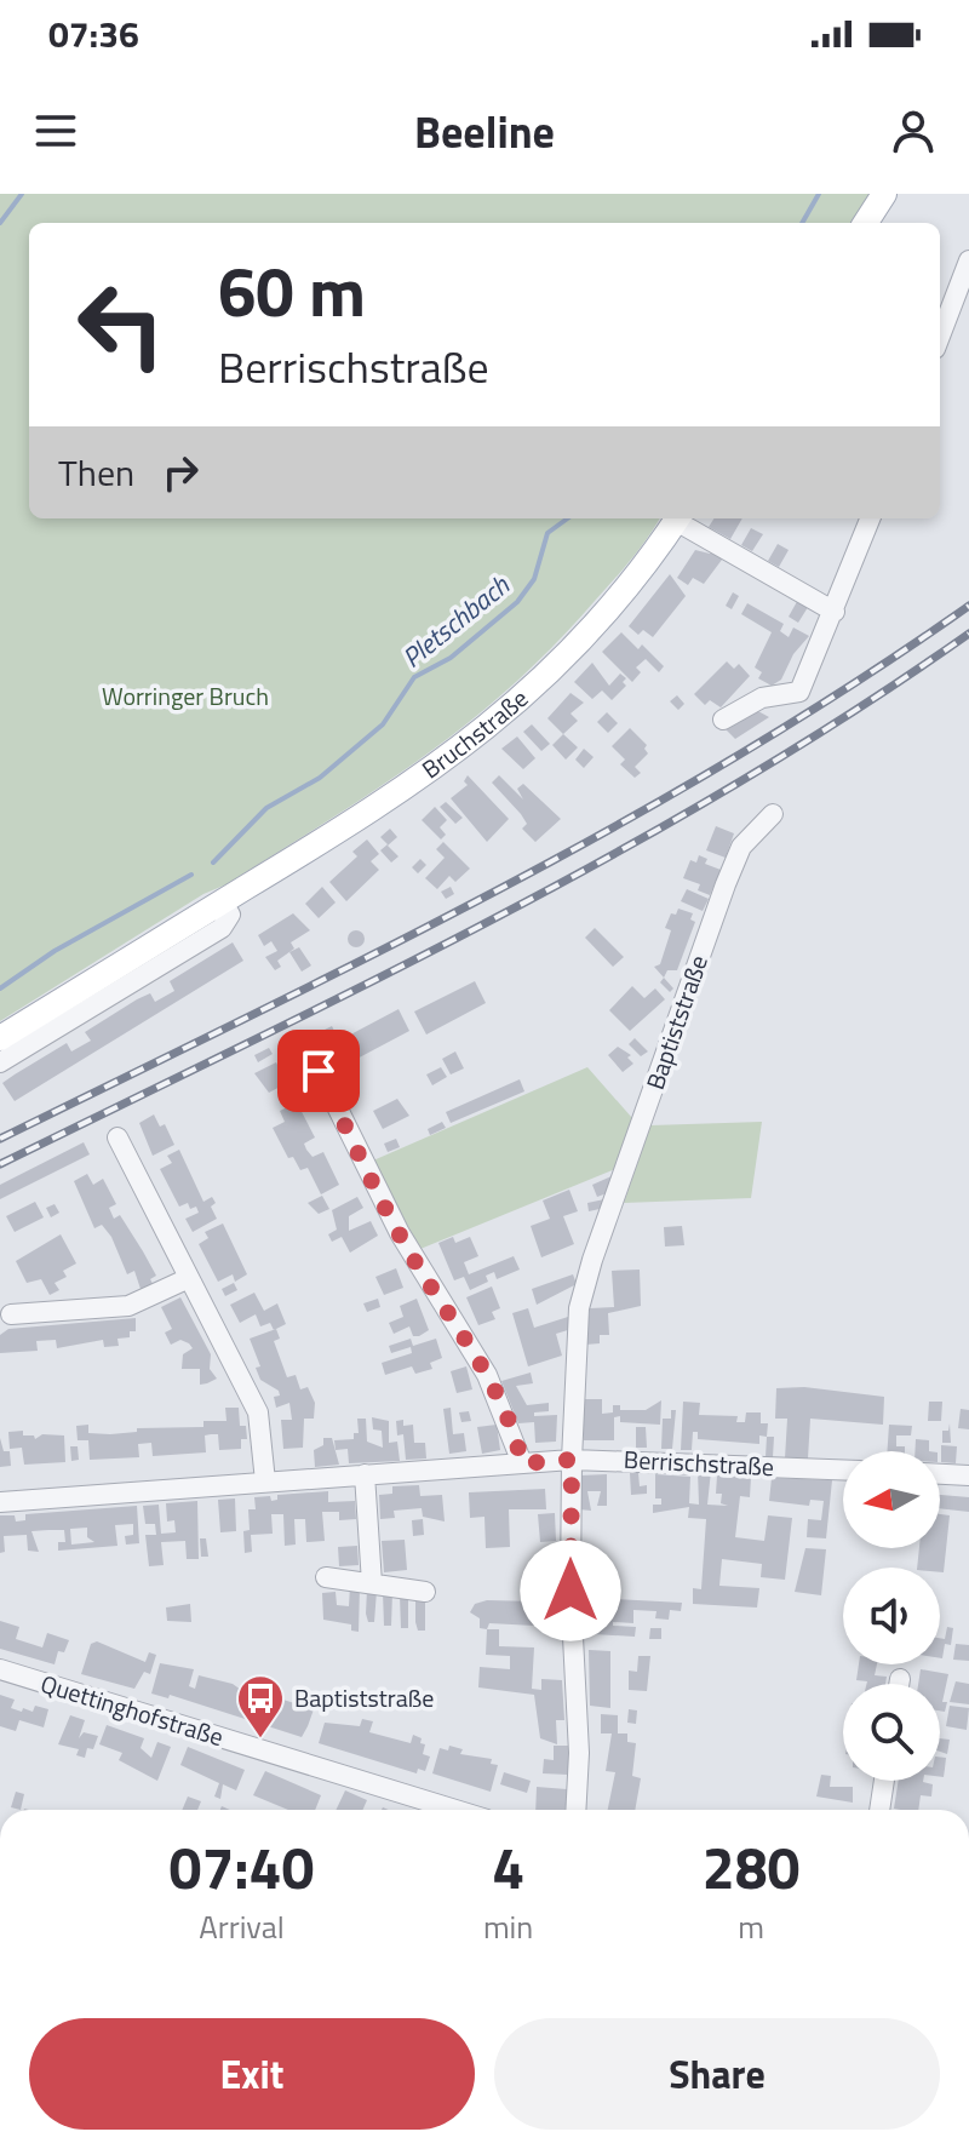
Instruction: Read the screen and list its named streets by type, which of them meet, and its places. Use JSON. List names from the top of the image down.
{
  "streets": {
    "main road": ["Bruchstraße"],
    "street": ["Baptiststraße", "Berrischstraße", "Quettinghofstraße"]
  },
  "crossings": [
    ["Baptiststraße", "Berrischstraße"]
  ],
  "water": ["Pletschbach"],
  "parks": ["Worringer Bruch"],
  "places": {
    "bus stop": ["Baptiststraße"]
  },
  "north": "left",
  "page": {
    "status": "07:36",
    "header": "Beeline",
    "turn": ["60 m", "Berrischstraße"],
    "then": "Then",
    "eta": [
      "07:40",
      "Arrival",
      "4",
      "min",
      "280",
      "m"
    ],
    "buttons": ["Exit", "Share"]
  }
}
